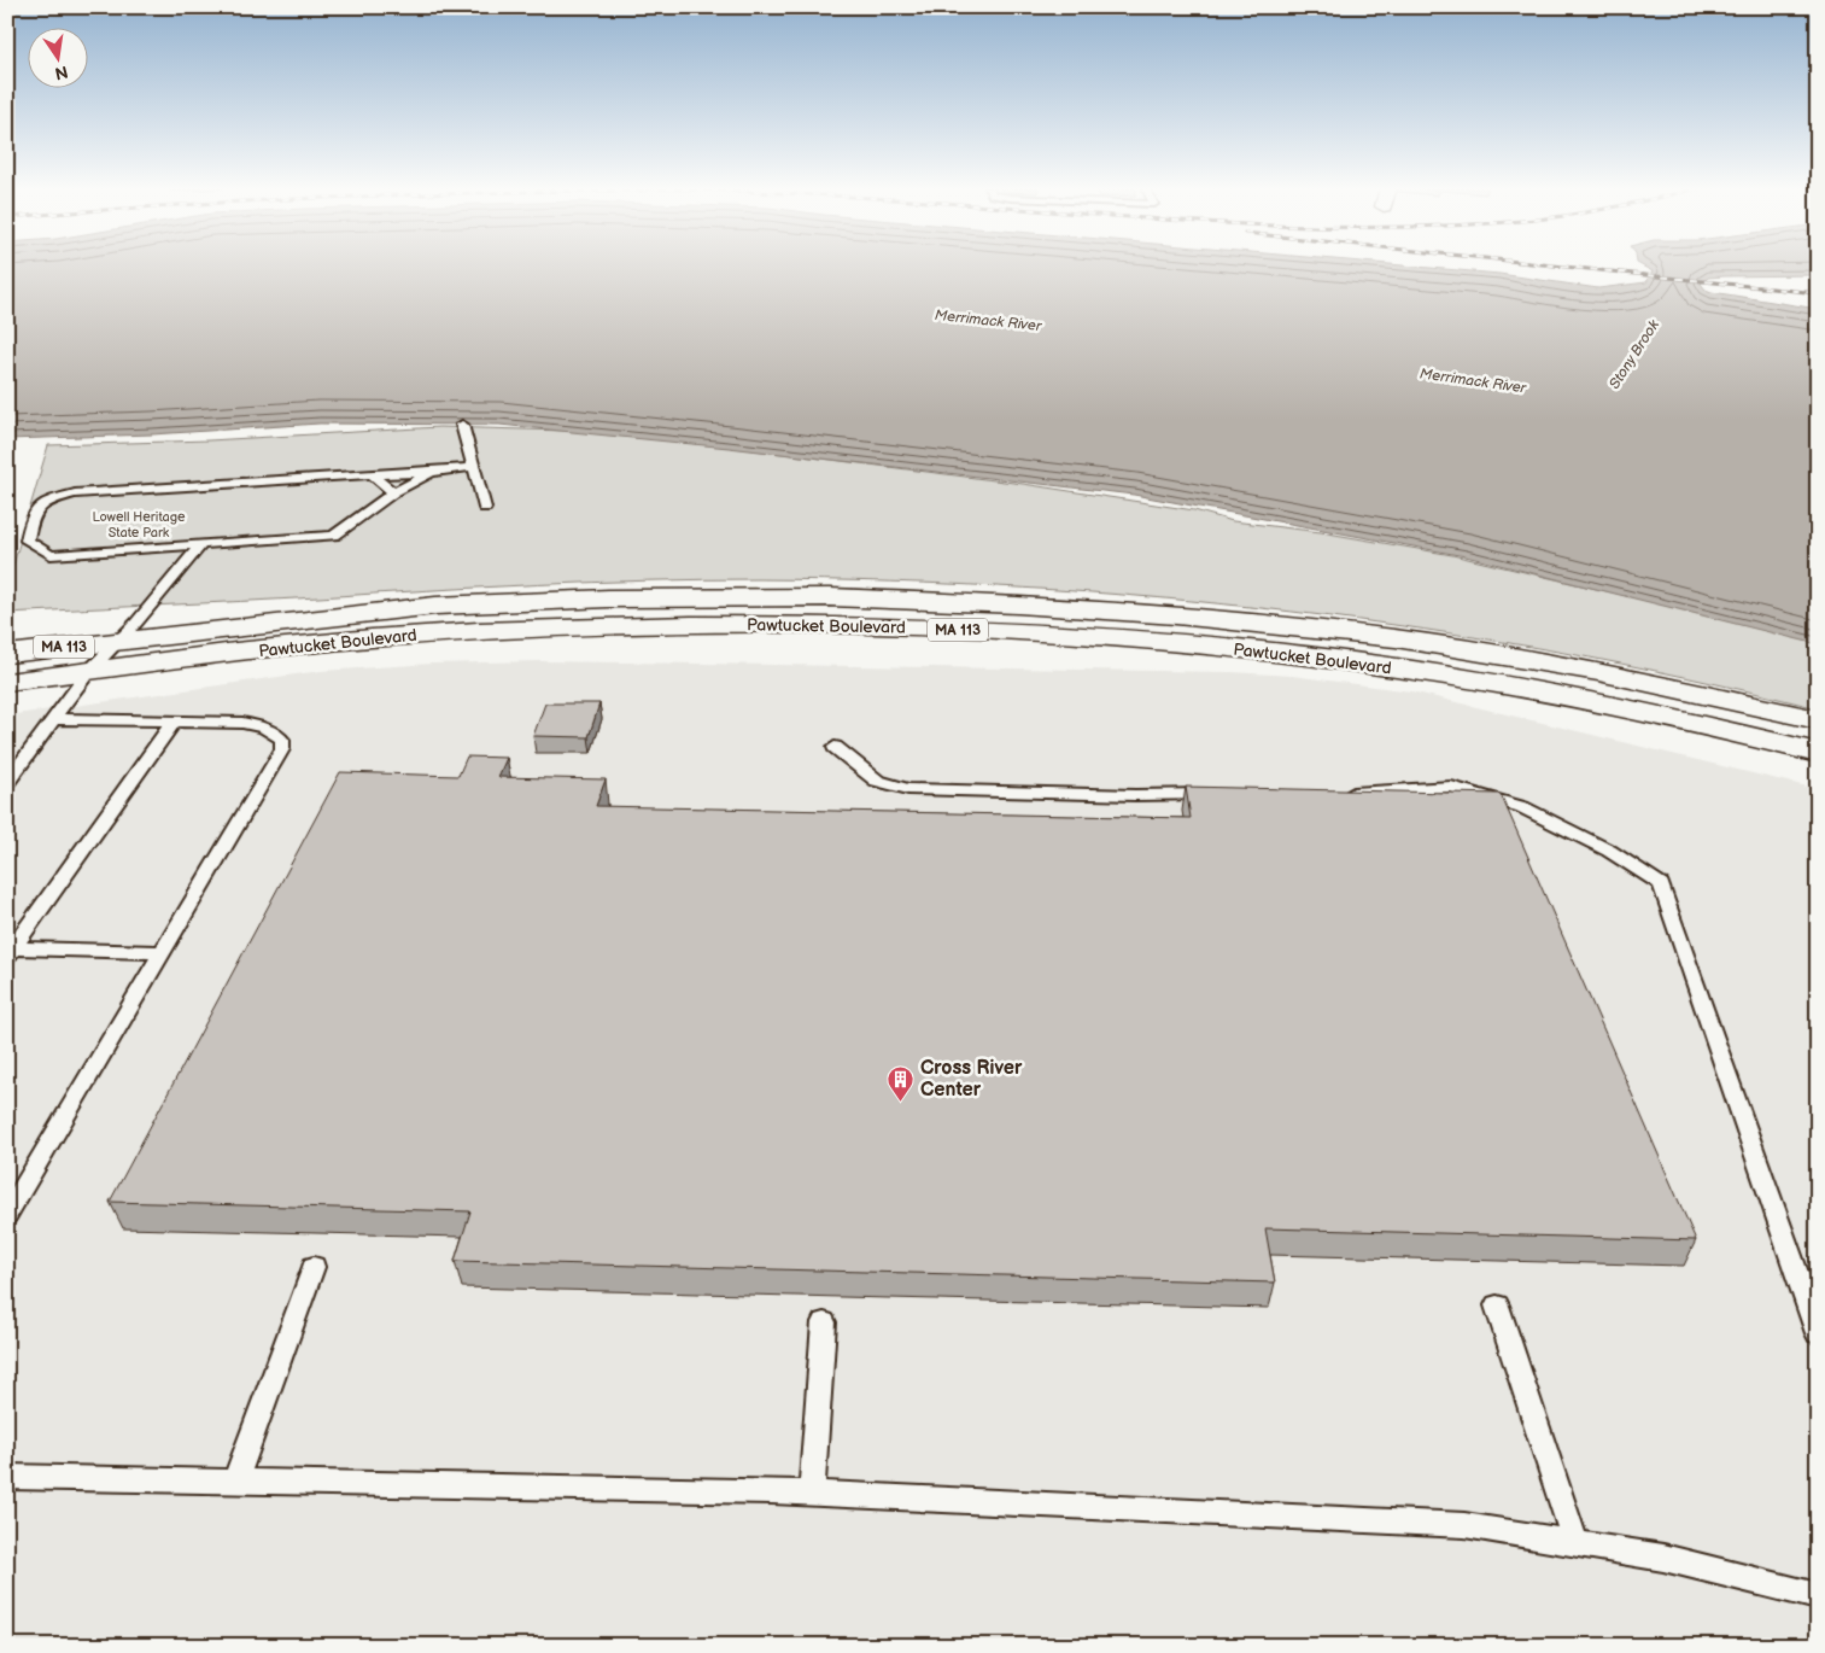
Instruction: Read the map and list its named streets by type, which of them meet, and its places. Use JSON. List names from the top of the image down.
{
  "streets": {
    "main road": ["Pawtucket Boulevard", "MA 113"]
  },
  "water": ["Merrimack River", "Stony Brook"],
  "parks": ["Lowell Heritage State Park"],
  "places": {
    "building": ["Cross River Center"]
  },
  "north": "bottom"
}
